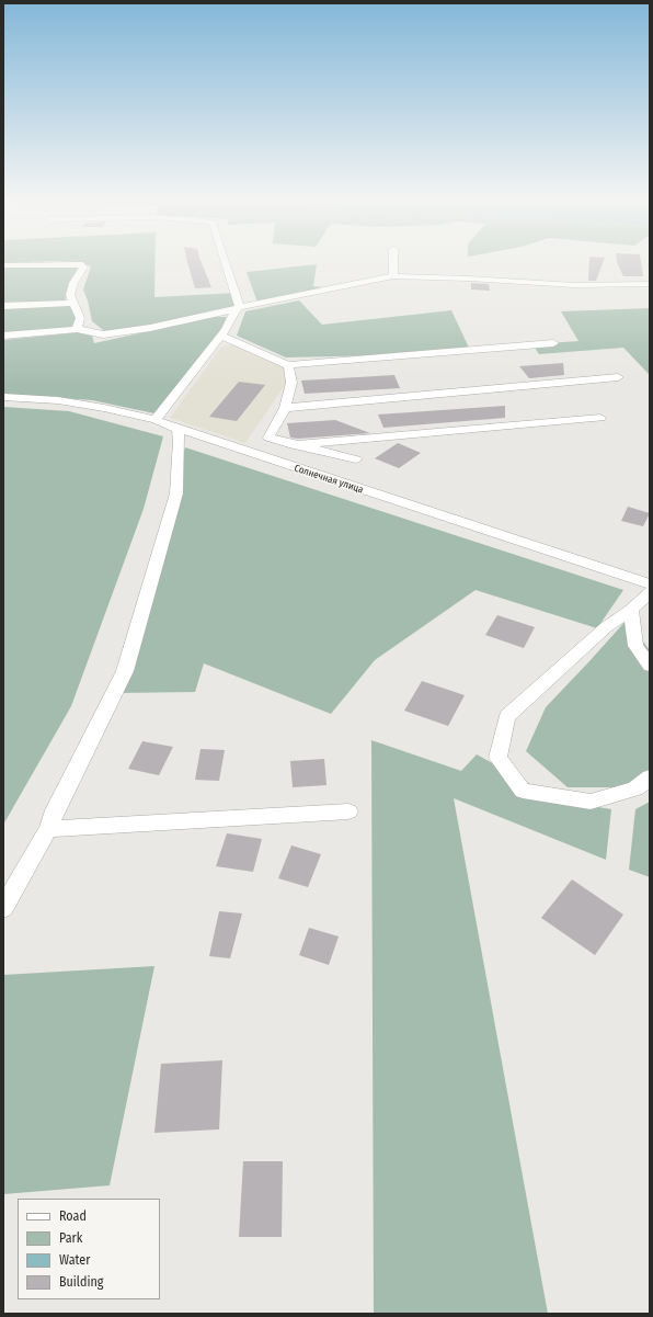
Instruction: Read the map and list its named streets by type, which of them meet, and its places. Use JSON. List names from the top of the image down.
{
  "streets": {
    "street": ["Солнечная улица"]
  },
  "legend": [
    "Road",
    "Park",
    "Water",
    "Building"
  ]
}
